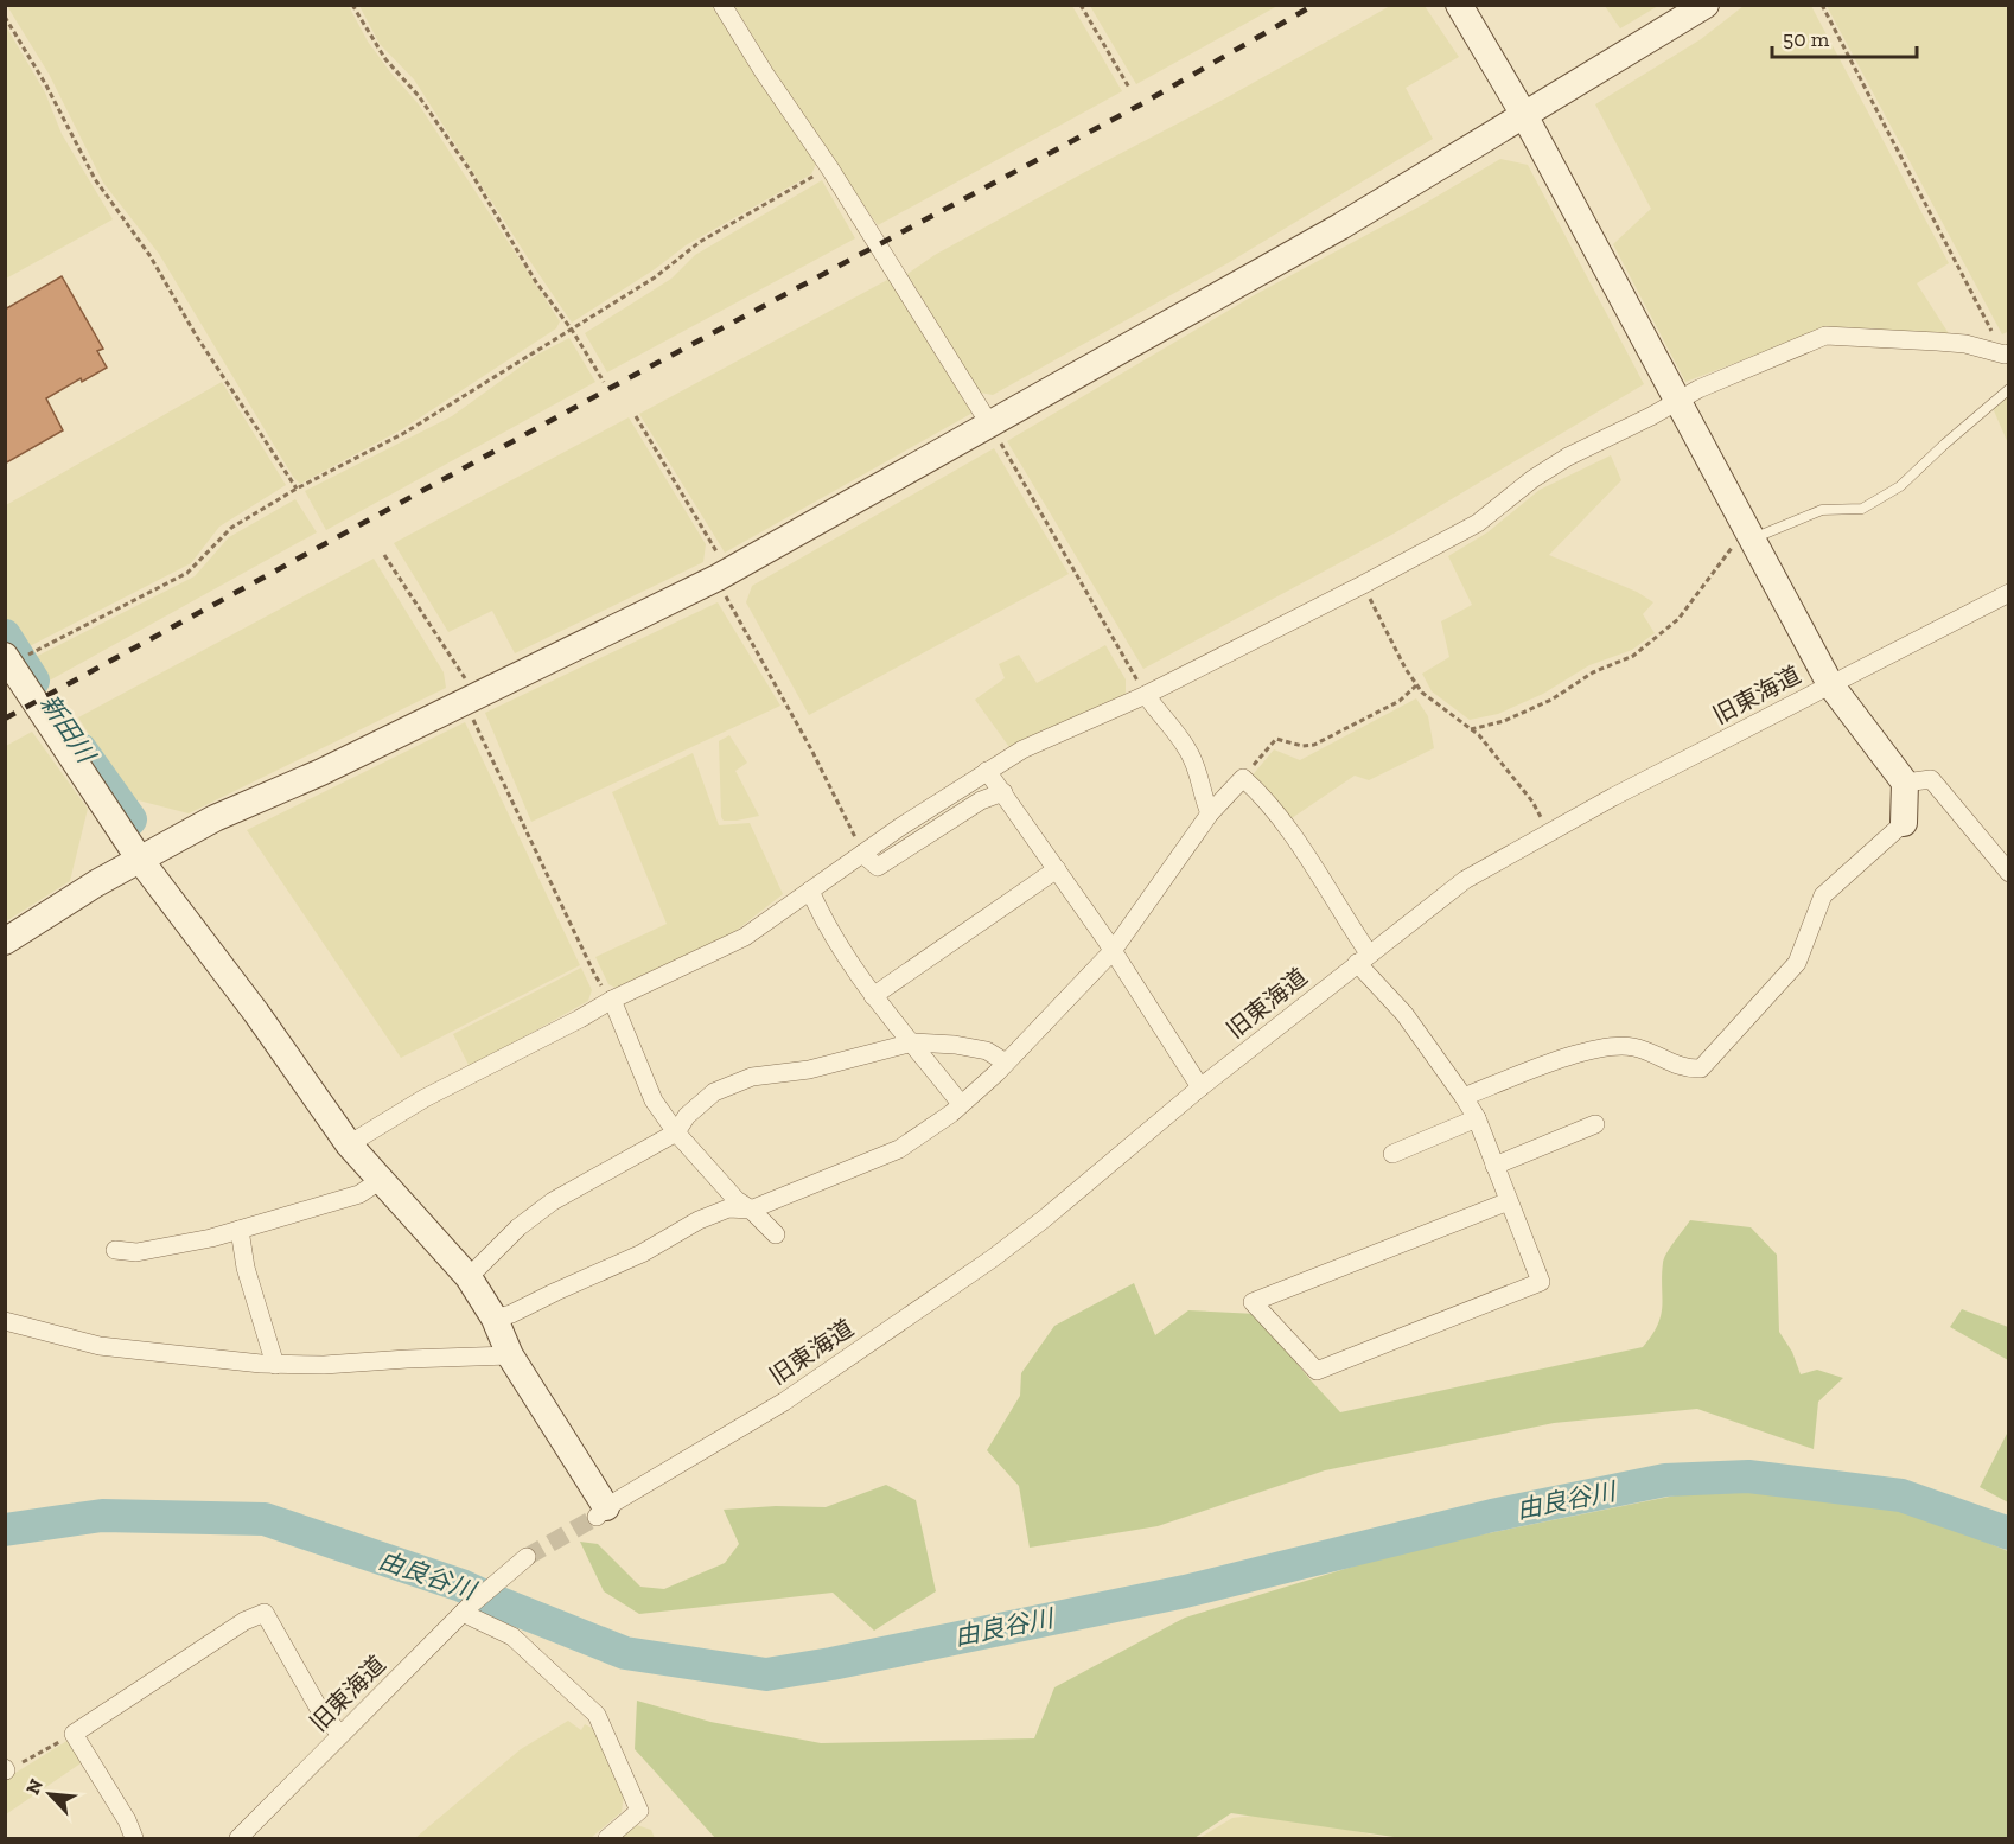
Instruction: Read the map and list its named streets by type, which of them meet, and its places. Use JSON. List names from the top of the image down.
{
  "streets": {
    "street": ["旧東海道"]
  },
  "water": ["新田川", "由良谷川"],
  "scale_bar": "50 m",
  "north": "top left"
}
